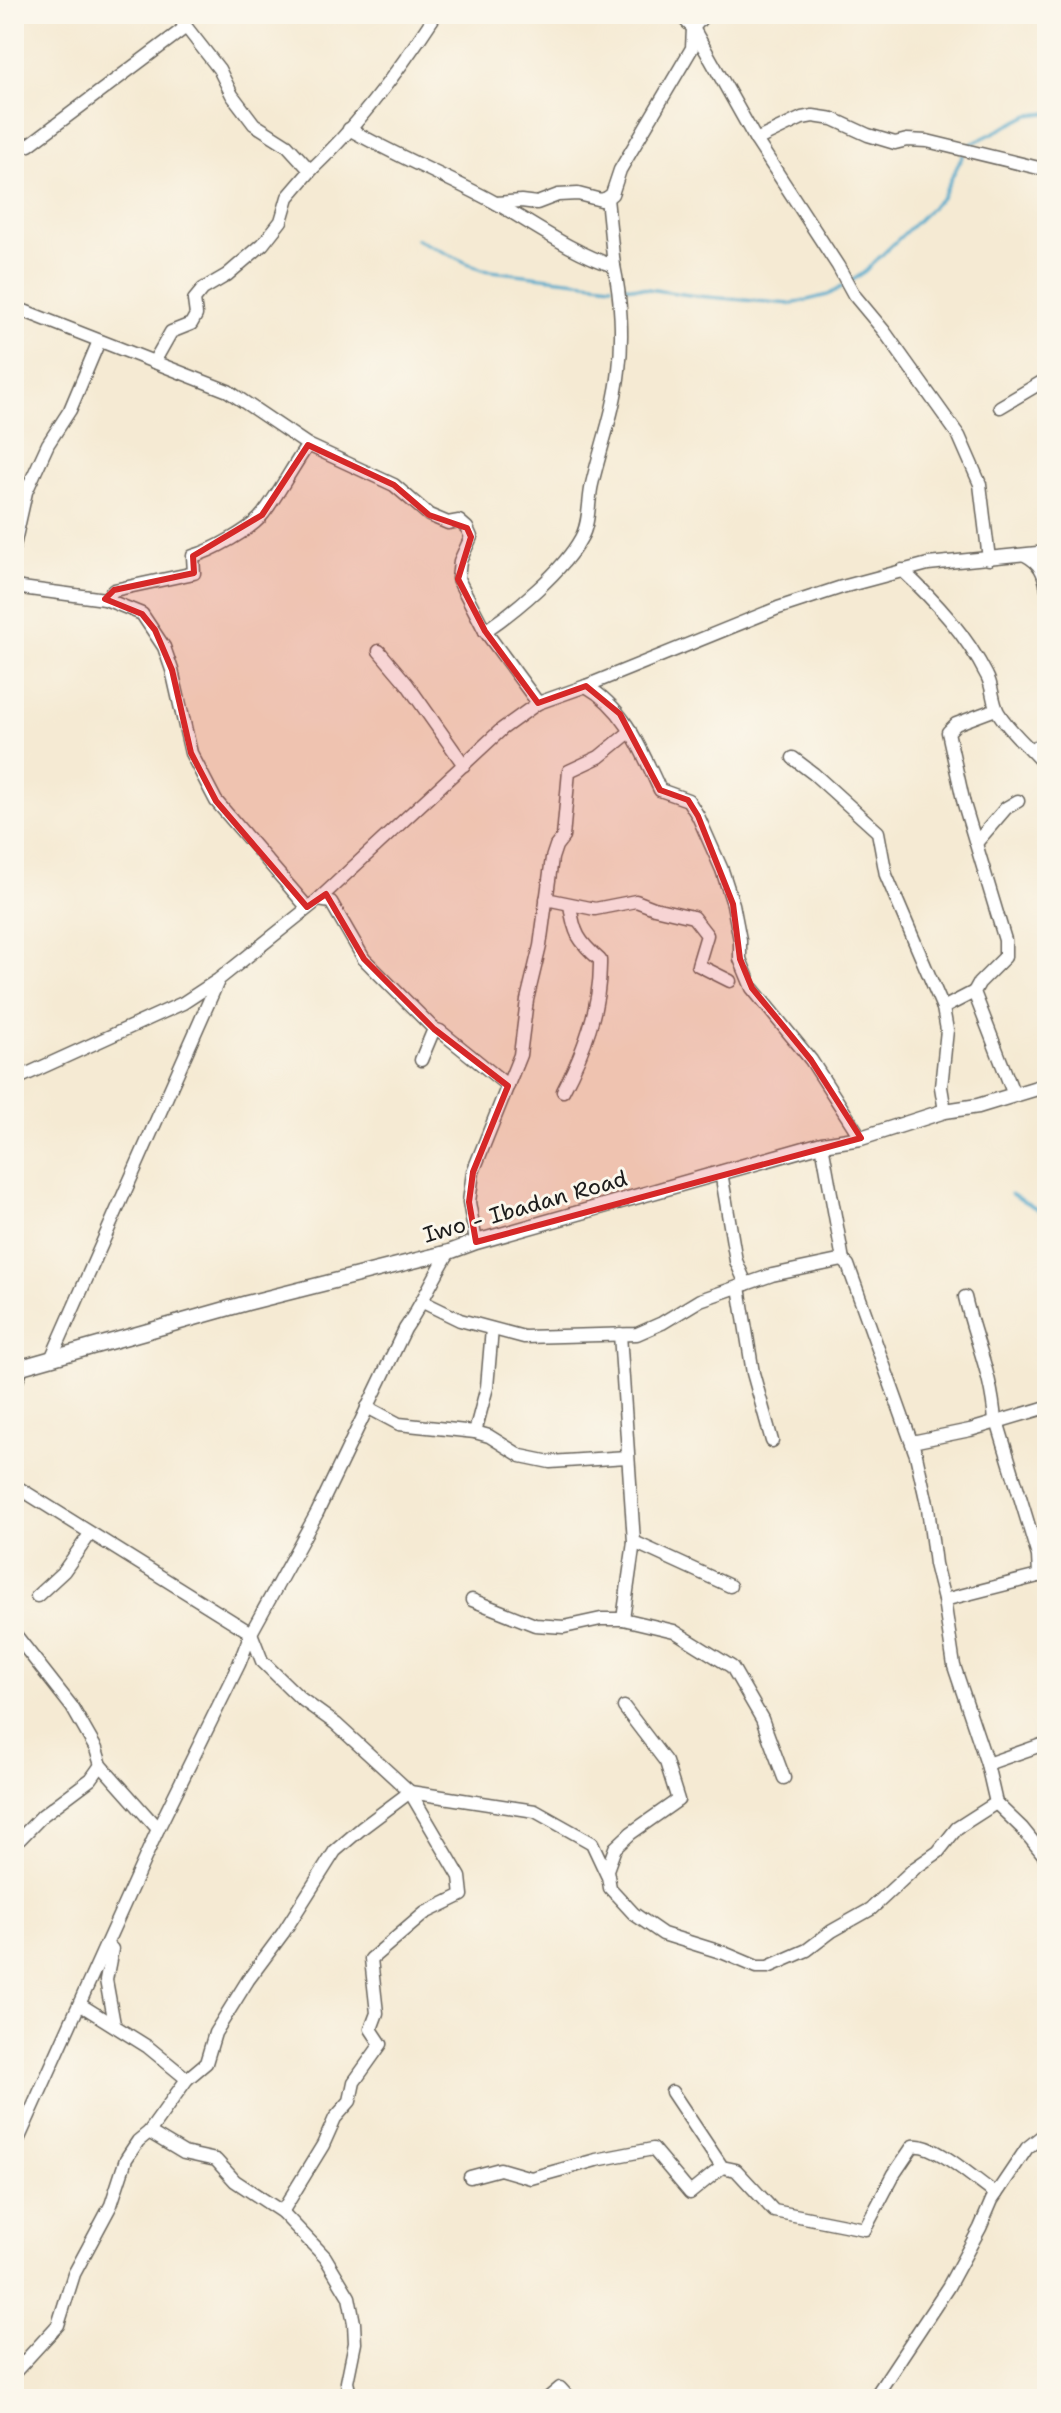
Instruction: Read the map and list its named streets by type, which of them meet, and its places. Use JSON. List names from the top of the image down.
{
  "streets": {
    "main road": ["Iwo - Ibadan Road"]
  }
}
